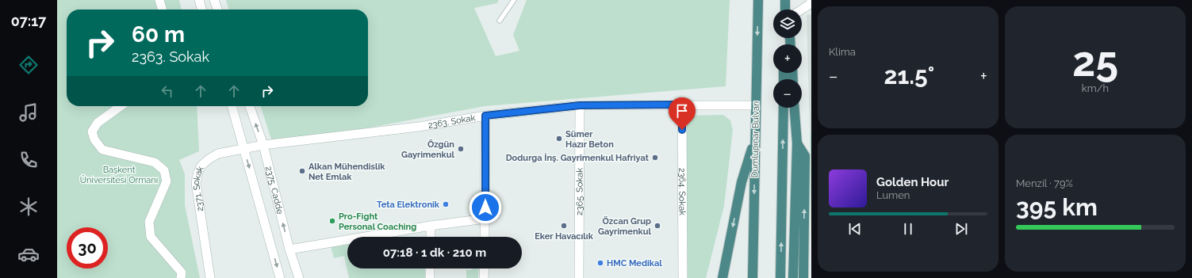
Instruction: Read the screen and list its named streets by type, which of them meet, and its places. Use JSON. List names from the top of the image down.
{
  "streets": {
    "highway": ["Dumlupınar Bulvarı"],
    "street": [
      "2363. Sokak",
      "2371. Sokak",
      "2375. Cadde",
      "2365. Sokak",
      "2364. Sokak"
    ]
  },
  "crossings": [
    ["2363. Sokak", "Dumlupınar Bulvarı"],
    ["2363. Sokak", "2371. Sokak"],
    ["2363. Sokak", "2375. Cadde"],
    ["2363. Sokak", "2365. Sokak"],
    ["2363. Sokak", "2364. Sokak"],
    ["2371. Sokak", "2375. Cadde"]
  ],
  "parks": ["Başkent Üniversitesi Ormanı"],
  "places": [
    "Sümer Hazır Beton",
    "Özgün Gayrimenkul",
    "Dodurga İnş. Gayrimenkul Hafriyat",
    "Alkan Mühendislik Net Emlak",
    "Teta Elektronik",
    "Pro-Fight Personal Coaching",
    "Eker Havacılık",
    "Özcan Grup Gayrimenkul",
    "HMC Medikal"
  ],
  "page": {
    "tabs": "07:17",
    "tile": [
      "Klima",
      ["25", "km/h"],
      ["Menzil · 79%", "395 km"]
    ],
    "map_buttons": ["+", "−"],
    "turn": ["60 m", "2363. Sokak"],
    "heat": ["−", "21.5°", "+"],
    "song": ["Golden Hour", "Lumen"],
    "limit": "30",
    "trip": "07:18 · 1 dk · 210 m"
  }
}
